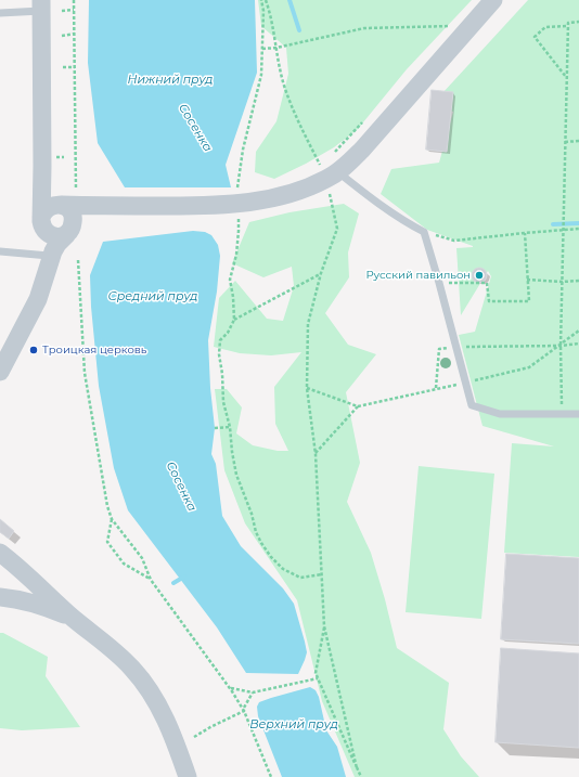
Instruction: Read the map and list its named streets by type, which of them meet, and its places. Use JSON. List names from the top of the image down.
{
  "water": [
    "Нижний пруд",
    "Сосенка",
    "Средний пруд",
    "Верхний пруд"
  ],
  "places": ["Русский павильон", "Троицкая церковь"]
}
